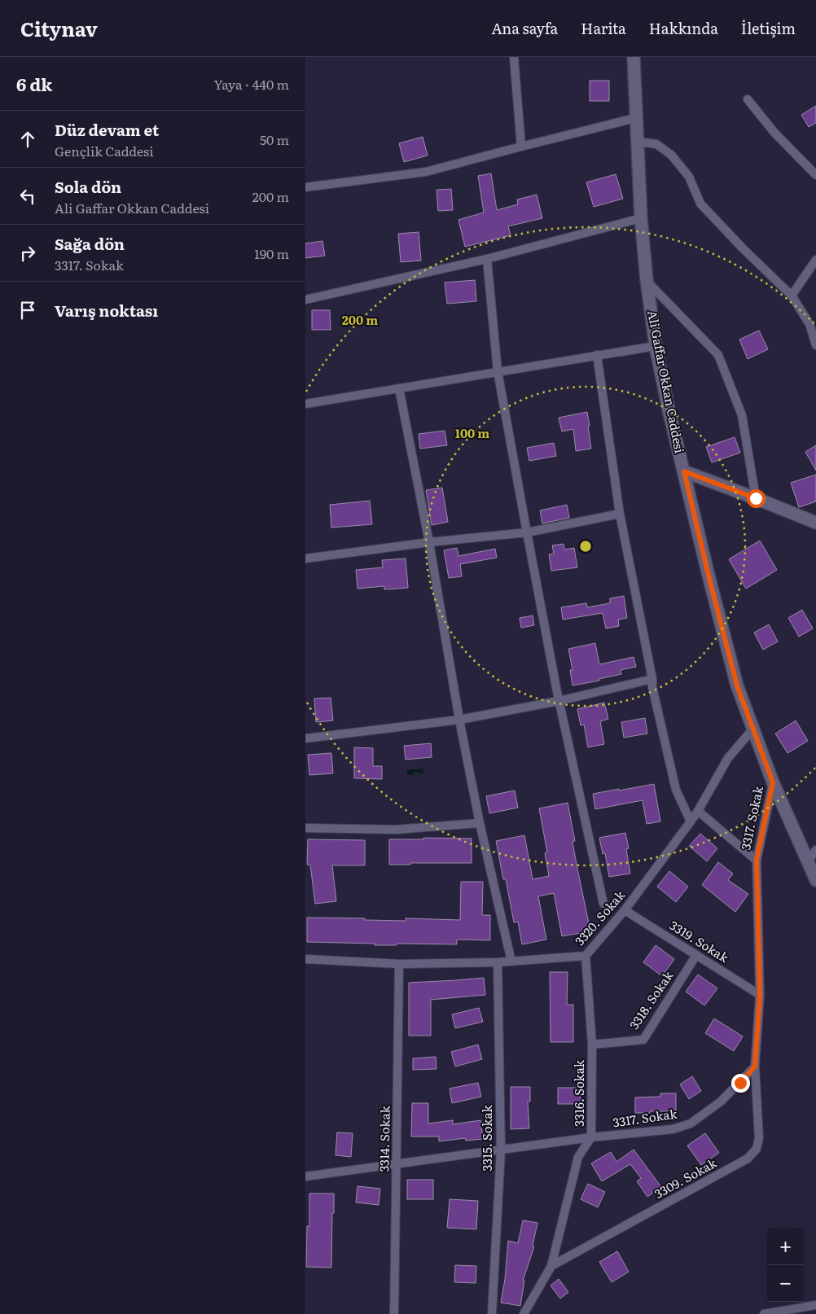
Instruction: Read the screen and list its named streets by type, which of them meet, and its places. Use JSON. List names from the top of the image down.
{
  "streets": {
    "street": [
      "Ali Gaffar Okkan Caddesi",
      "3317. Sokak",
      "3320. Sokak",
      "3319. Sokak",
      "3318. Sokak",
      "3316. Sokak",
      "3315. Sokak",
      "3314. Sokak",
      "3309. Sokak"
    ]
  },
  "crossings": [
    ["Ali Gaffar Okkan Caddesi", "3317. Sokak"],
    ["Ali Gaffar Okkan Caddesi", "3320. Sokak"],
    ["3317. Sokak", "3319. Sokak"],
    ["3317. Sokak", "3316. Sokak"],
    ["3317. Sokak", "3315. Sokak"],
    ["3317. Sokak", "3314. Sokak"],
    ["3317. Sokak", "3309. Sokak"],
    ["3320. Sokak", "3319. Sokak"],
    ["3320. Sokak", "3316. Sokak"],
    ["3320. Sokak", "3315. Sokak"],
    ["3320. Sokak", "3314. Sokak"],
    ["3319. Sokak", "3318. Sokak"],
    ["3318. Sokak", "3316. Sokak"],
    ["3316. Sokak", "3309. Sokak"]
  ],
  "page": {
    "header": "Citynav",
    "nav": [
      "Ana sayfa",
      "Harita",
      "Hakkında",
      "İletişim"
    ],
    "heading": ["6 dk", "Yaya · 440 m"],
    "list": [
      ["Düz devam et", "Gençlik Caddesi", "50 m"],
      ["Sola dön", "Ali Gaffar Okkan Caddesi", "200 m"],
      ["Sağa dön", "3317. Sokak", "190 m"],
      "Varış noktası"
    ],
    "map_buttons": ["+", "−"]
  },
  "rings": ["200 m", "100 m"]
}
